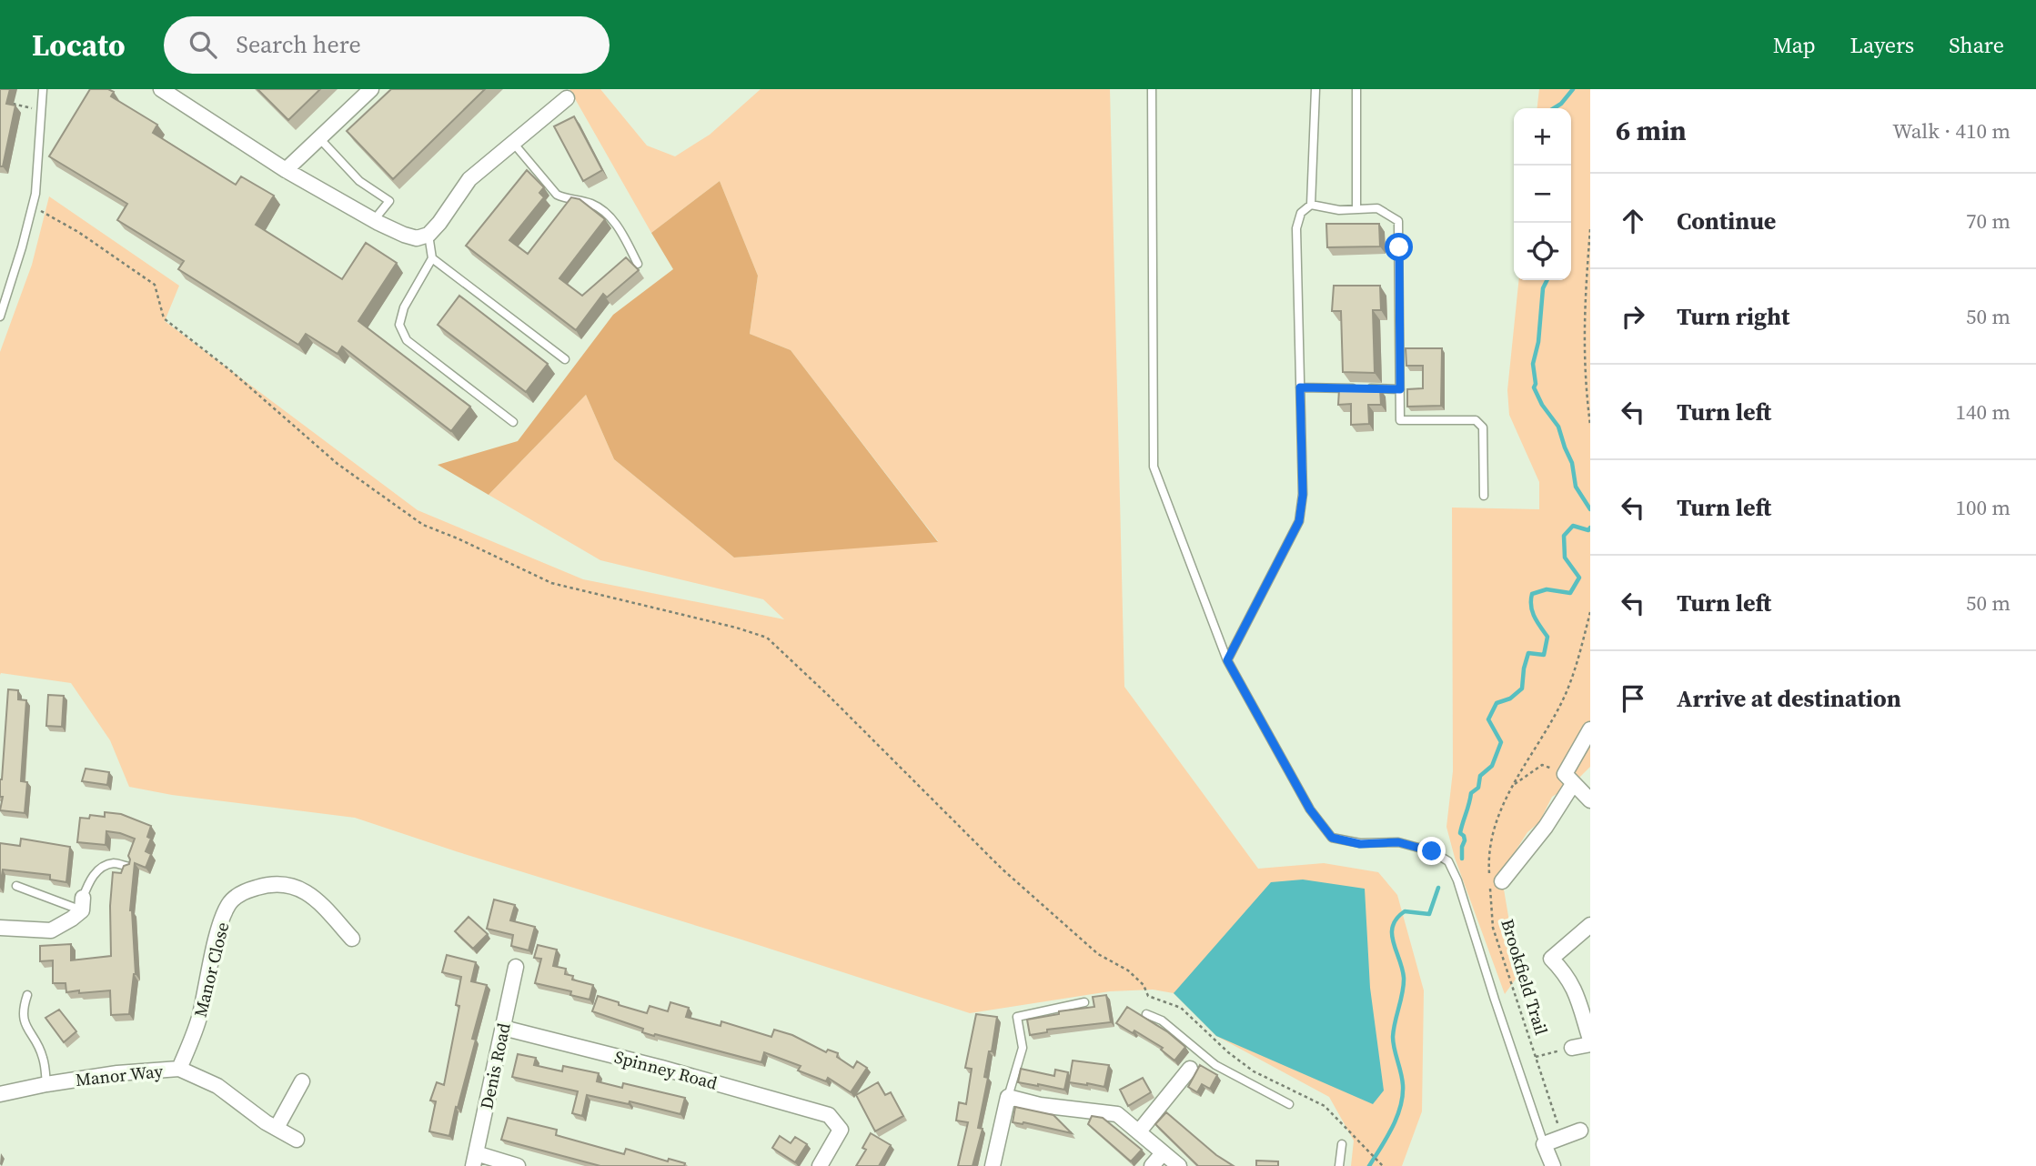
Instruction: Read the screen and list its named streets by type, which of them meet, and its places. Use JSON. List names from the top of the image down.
{
  "streets": {
    "street": [
      "Manor Close",
      "Denis Road",
      "Spinney Road",
      "Manor Way"
    ],
    "path": ["Brookfield Trail"]
  },
  "crossings": [
    ["Manor Close", "Manor Way"],
    ["Denis Road", "Spinney Road"]
  ],
  "page": {
    "header": "Locato",
    "search": "Search here",
    "nav": ["Map", "Layers", "Share"],
    "heading": ["6 min", "Walk · 410 m"],
    "map_buttons": ["+", "−"],
    "list": [
      ["Continue", "70 m"],
      ["Turn right", "50 m"],
      ["Turn left", "140 m"],
      ["Turn left", "100 m"],
      ["Turn left", "50 m"],
      "Arrive at destination"
    ]
  }
}
